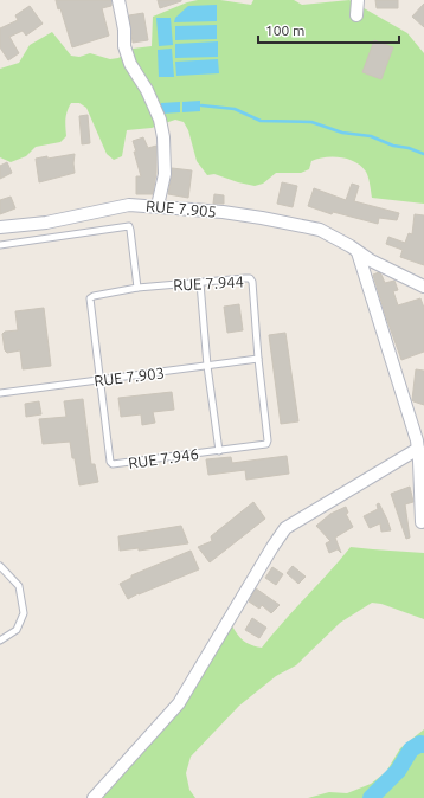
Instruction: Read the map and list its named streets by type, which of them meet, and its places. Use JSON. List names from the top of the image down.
{
  "streets": {
    "street": ["RUE 7.905"],
    "lane": ["RUE 7.944", "RUE 7.903", "RUE 7.946"]
  },
  "crossings": [
    ["RUE 7.944", "RUE 7.903"],
    ["RUE 7.944", "RUE 7.946"],
    ["RUE 7.903", "RUE 7.946"]
  ],
  "scale_bar": "100 m"
}
